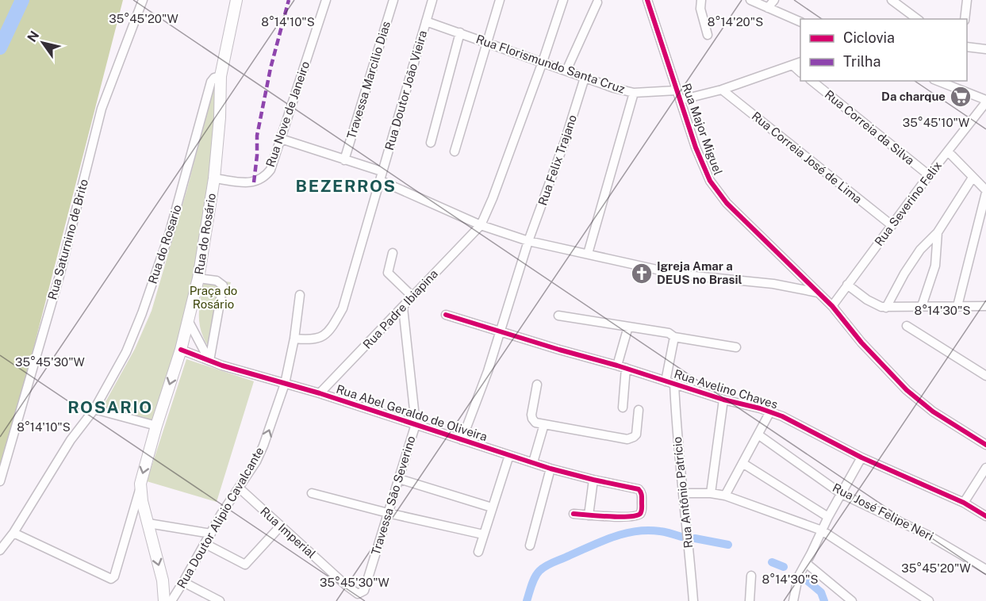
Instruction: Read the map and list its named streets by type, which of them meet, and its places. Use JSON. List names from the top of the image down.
{
  "streets": {
    "main road": ["Rua do Rosário"],
    "street": [
      "Rua Florismundo Santa Cruz",
      "Travessa Marcilio Dias",
      "Rua Doutor João Vieira",
      "Rua Nove de Janeiro",
      "Rua Correia da Silva",
      "Rua Major Miguel",
      "Rua Correia José de Lima",
      "Rua Felix Trajano",
      "Rua Severino Felix",
      "Rua Saturnino de Brito",
      "Rua do Rosario",
      "Rua Padre Ibiapina",
      "Rua Avelino Chaves",
      "Rua Abel Geraldo de Oliveira",
      "Rua Antônio Patrício",
      "Travessa São Severino",
      "Rua José Felipe Neri",
      "Rua Doutor Alipio Cavalcante",
      "Rua Imperial"
    ]
  },
  "crossings": [
    ["Rua Florismundo Santa Cruz", "Rua Doutor João Vieira"],
    ["Rua Florismundo Santa Cruz", "Rua Major Miguel"],
    ["Rua Florismundo Santa Cruz", "Rua Felix Trajano"],
    ["Rua Florismundo Santa Cruz", "Rua Padre Ibiapina"],
    ["Rua Doutor João Vieira", "Rua Doutor Alipio Cavalcante"],
    ["Rua Nove de Janeiro", "Rua do Rosário"],
    ["Rua Correia da Silva", "Rua Severino Felix"],
    ["Rua Major Miguel", "Rua Severino Felix"],
    ["Rua Correia José de Lima", "Rua Severino Felix"],
    ["Rua Felix Trajano", "Rua Avelino Chaves"],
    ["Rua Felix Trajano", "Rua Abel Geraldo de Oliveira"],
    ["Rua do Rosário", "Rua do Rosario"],
    ["Rua do Rosário", "Rua Abel Geraldo de Oliveira"],
    ["Rua Padre Ibiapina", "Rua Abel Geraldo de Oliveira"],
    ["Rua Avelino Chaves", "Rua Antônio Patrício"],
    ["Rua Abel Geraldo de Oliveira", "Travessa São Severino"],
    ["Rua Abel Geraldo de Oliveira", "Rua Doutor Alipio Cavalcante"],
    ["Travessa São Severino", "Rua Imperial"],
    ["Rua Doutor Alipio Cavalcante", "Rua Imperial"]
  ],
  "districts": ["BEZERROS", "ROSARIO"],
  "parks": ["Praça do Rosário"],
  "places": {
    "supermarket": ["Da charque"],
    "church": ["Igreja Amar a DEUS no Brasil"]
  },
  "legend": ["Ciclovia", "Trilha"],
  "north": "top left",
  "coordinates": [
    "35°45'20\"W",
    "8°14'10\"S",
    "8°14'20\"S",
    "35°45'10\"W",
    "8°14'30\"S",
    "35°45'30\"W"
  ]
}
